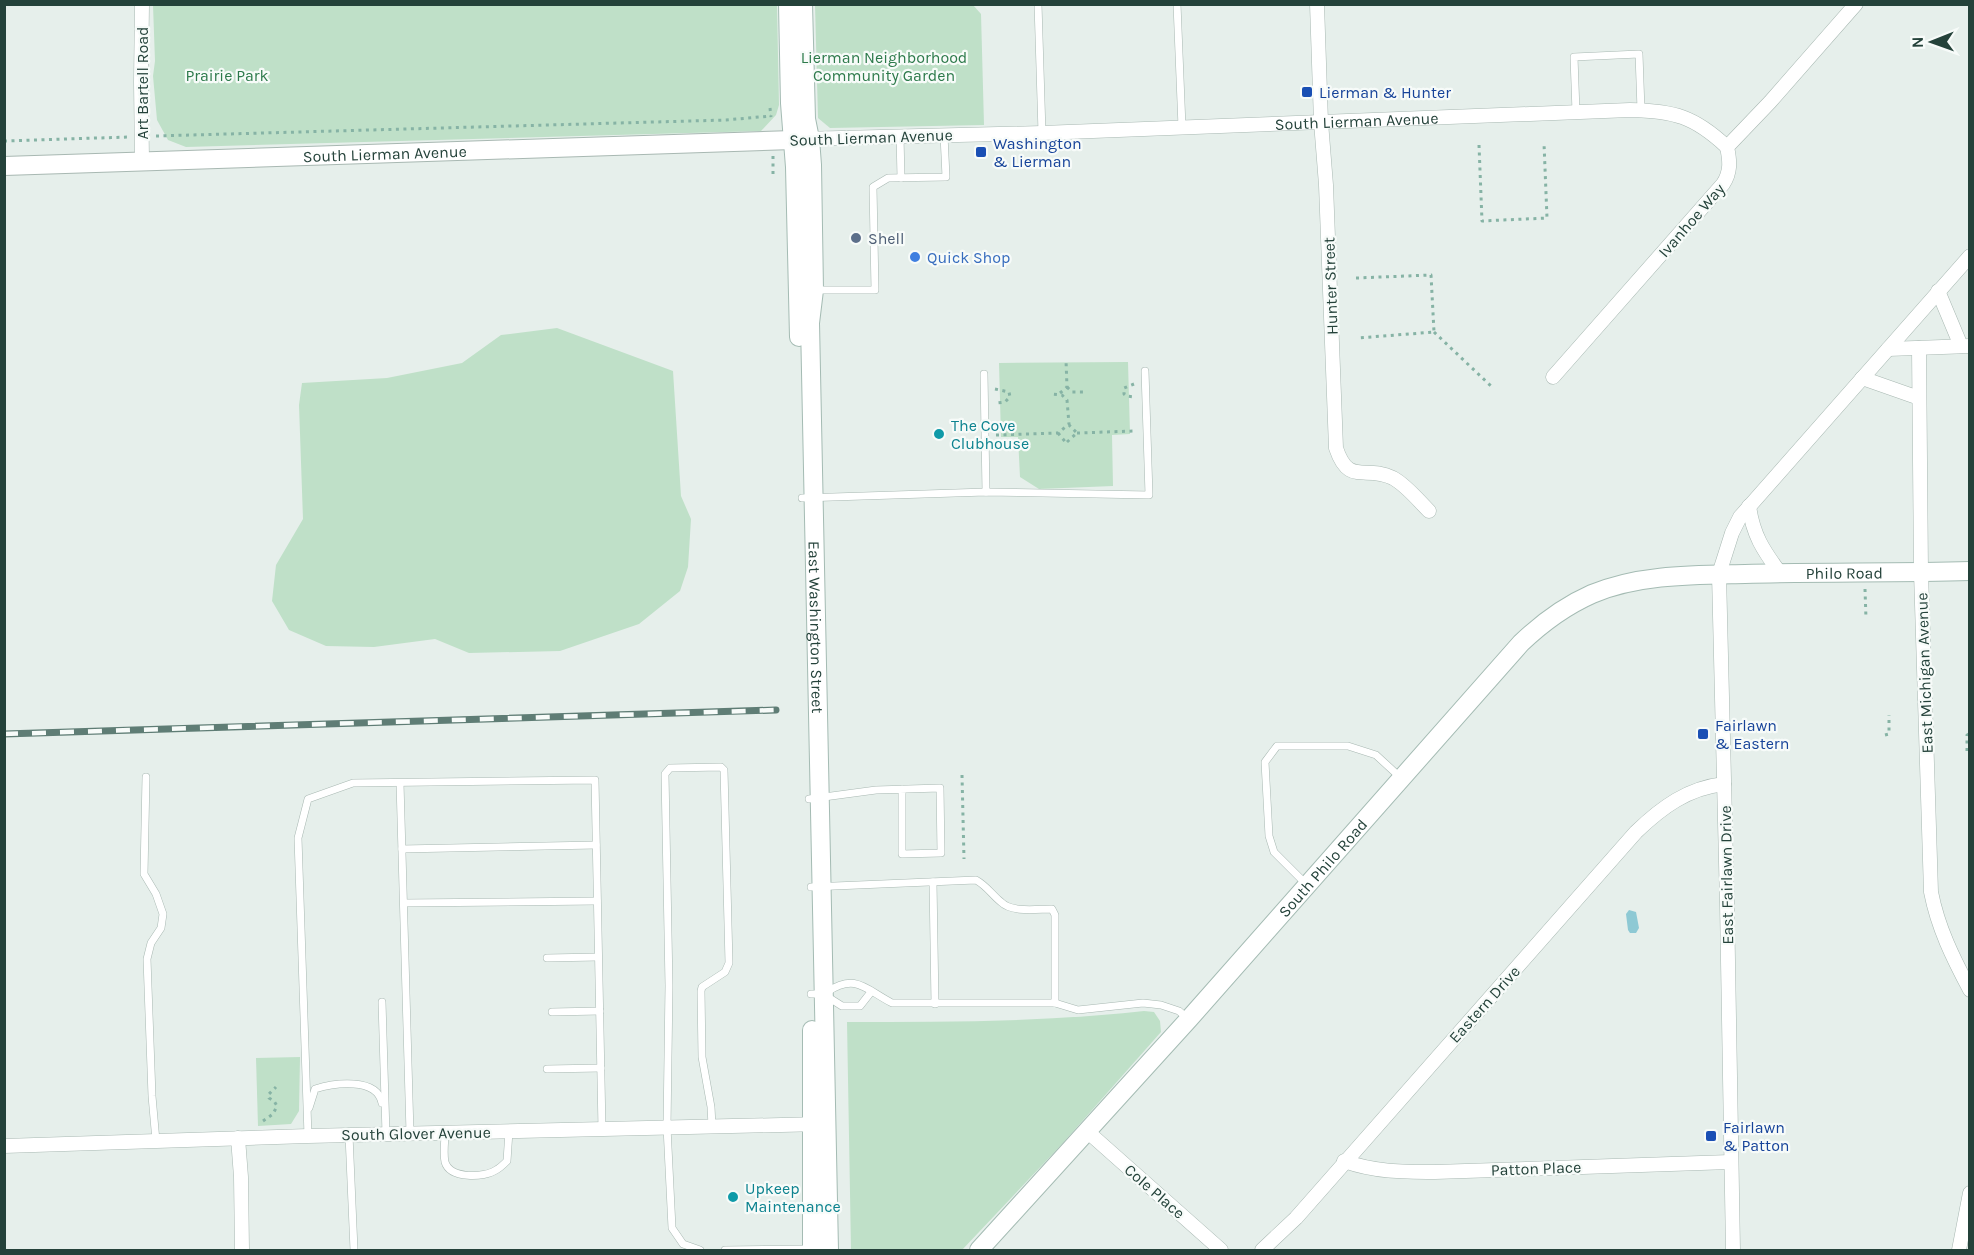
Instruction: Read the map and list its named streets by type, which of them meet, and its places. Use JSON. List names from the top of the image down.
{
  "streets": {
    "main road": [
      "South Lierman Avenue",
      "Philo Road",
      "East Washington Street",
      "South Philo Road"
    ],
    "street": [
      "Art Bartell Road",
      "Ivanhoe Way",
      "Hunter Street",
      "East Michigan Avenue",
      "East Fairlawn Drive",
      "Eastern Drive",
      "South Glover Avenue",
      "Patton Place",
      "Cole Place"
    ]
  },
  "crossings": [
    ["Art Bartell Road", "South Lierman Avenue"],
    ["South Lierman Avenue", "Ivanhoe Way"],
    ["South Lierman Avenue", "Hunter Street"],
    ["South Lierman Avenue", "East Washington Street"],
    ["Philo Road", "East Michigan Avenue"],
    ["Philo Road", "South Philo Road"],
    ["Philo Road", "East Fairlawn Drive"],
    ["East Washington Street", "South Glover Avenue"],
    ["South Philo Road", "East Fairlawn Drive"],
    ["South Philo Road", "Cole Place"],
    ["East Fairlawn Drive", "Eastern Drive"],
    ["East Fairlawn Drive", "Patton Place"],
    ["Eastern Drive", "Patton Place"]
  ],
  "parks": ["Lierman Neighborhood Community Garden", "Prairie Park"],
  "places": {
    "transit": [
      "Lierman & Hunter",
      "Washington & Lierman",
      "Fairlawn & Eastern",
      "Fairlawn & Patton"
    ],
    "other": [
      "Shell",
      "Quick Shop",
      "The Cove Clubhouse",
      "Upkeep Maintenance"
    ]
  },
  "north": "left"
}
